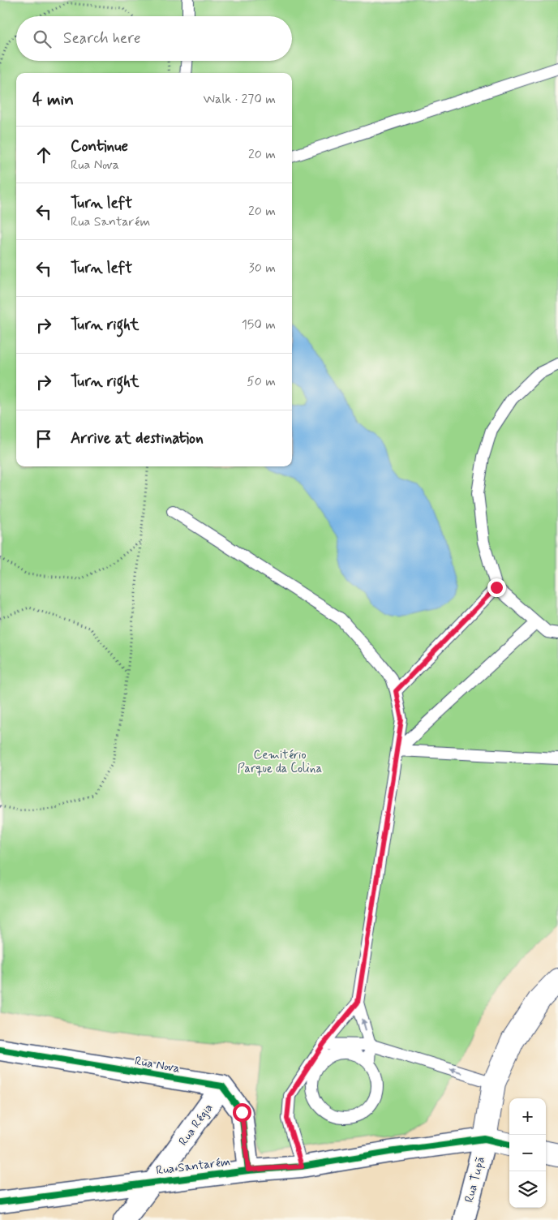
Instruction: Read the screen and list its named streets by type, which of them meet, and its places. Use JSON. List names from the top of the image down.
{
  "streets": {
    "street": [
      "Rua Nova",
      "Rua Régia",
      "Rua Santarém",
      "Rua Tupã"
    ]
  },
  "crossings": [
    ["Rua Nova", "Rua Régia"],
    ["Rua Régia", "Rua Santarém"],
    ["Rua Santarém", "Rua Tupã"]
  ],
  "parks": ["Cemitério Parque da Colina"],
  "page": {
    "search": "Search here",
    "heading": ["4 min", "Walk · 270 m"],
    "list": [
      ["Continue", "Rua Nova", "20 m"],
      ["Turn left", "Rua Santarém", "20 m"],
      ["Turn left", "30 m"],
      ["Turn right", "150 m"],
      ["Turn right", "50 m"],
      "Arrive at destination"
    ],
    "map_buttons": ["+", "−"]
  }
}
